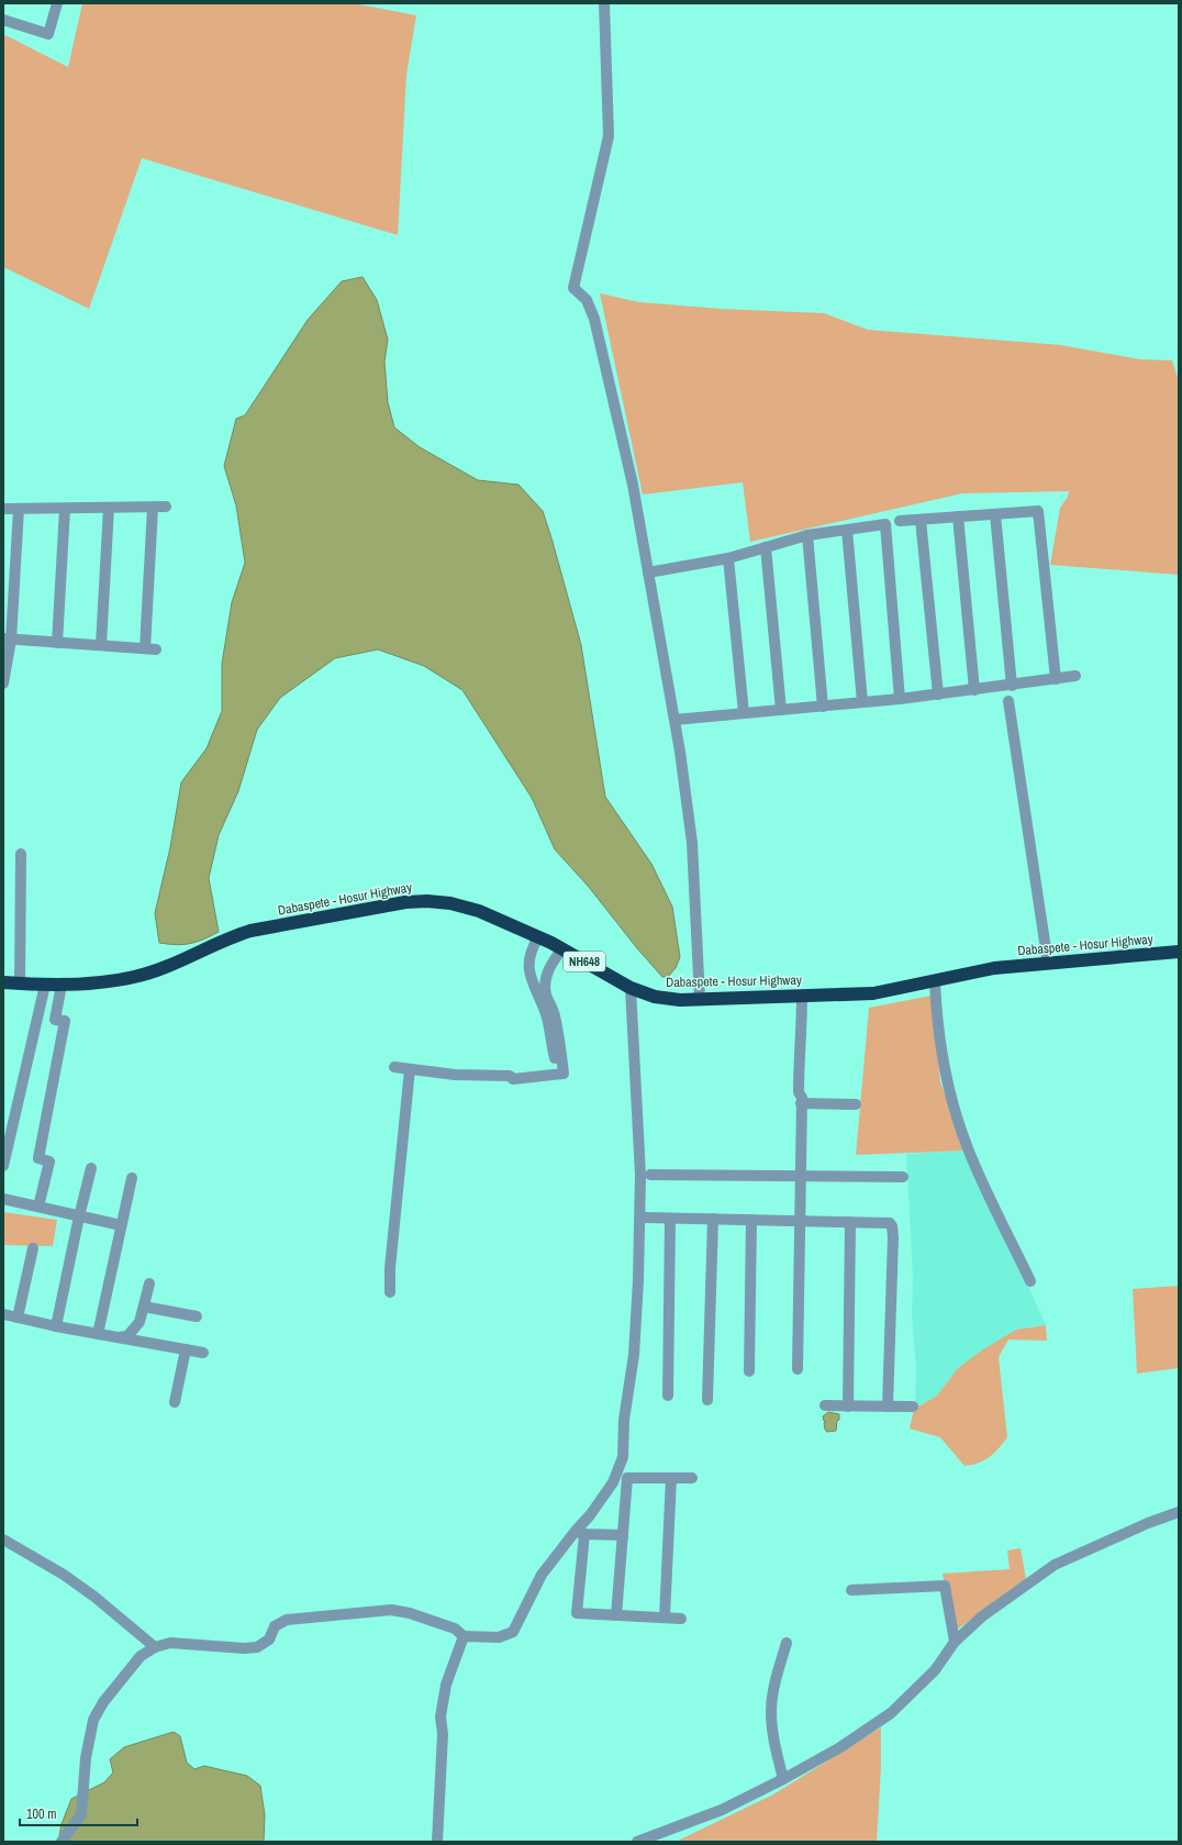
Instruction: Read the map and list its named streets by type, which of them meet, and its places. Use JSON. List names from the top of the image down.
{
  "streets": {
    "highway": ["Dabaspete - Hosur Highway", "NH648"]
  },
  "scale_bar": "100 m"
}
